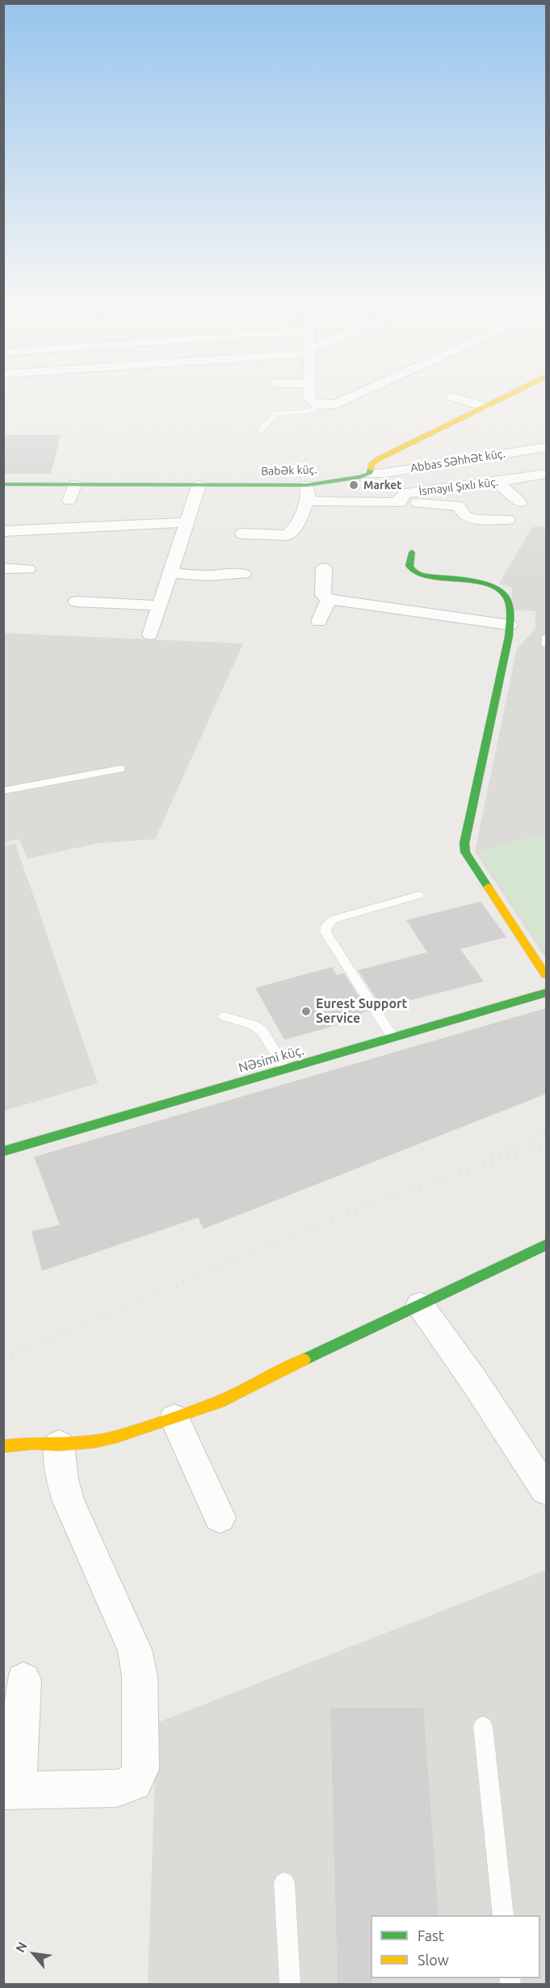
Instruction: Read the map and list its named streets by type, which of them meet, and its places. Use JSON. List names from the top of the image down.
{
  "streets": {
    "street": [
      "Abbas Səhhət küç.",
      "Babək küç.",
      "İsmayıl Şıxlı küç.",
      "Nəsimi küç."
    ]
  },
  "crossings": [
    ["Abbas Səhhət küç.", "Babək küç."]
  ],
  "places": ["Market", "Eurest Support Service"],
  "legend": ["Fast", "Slow"],
  "north": "top left"
}
